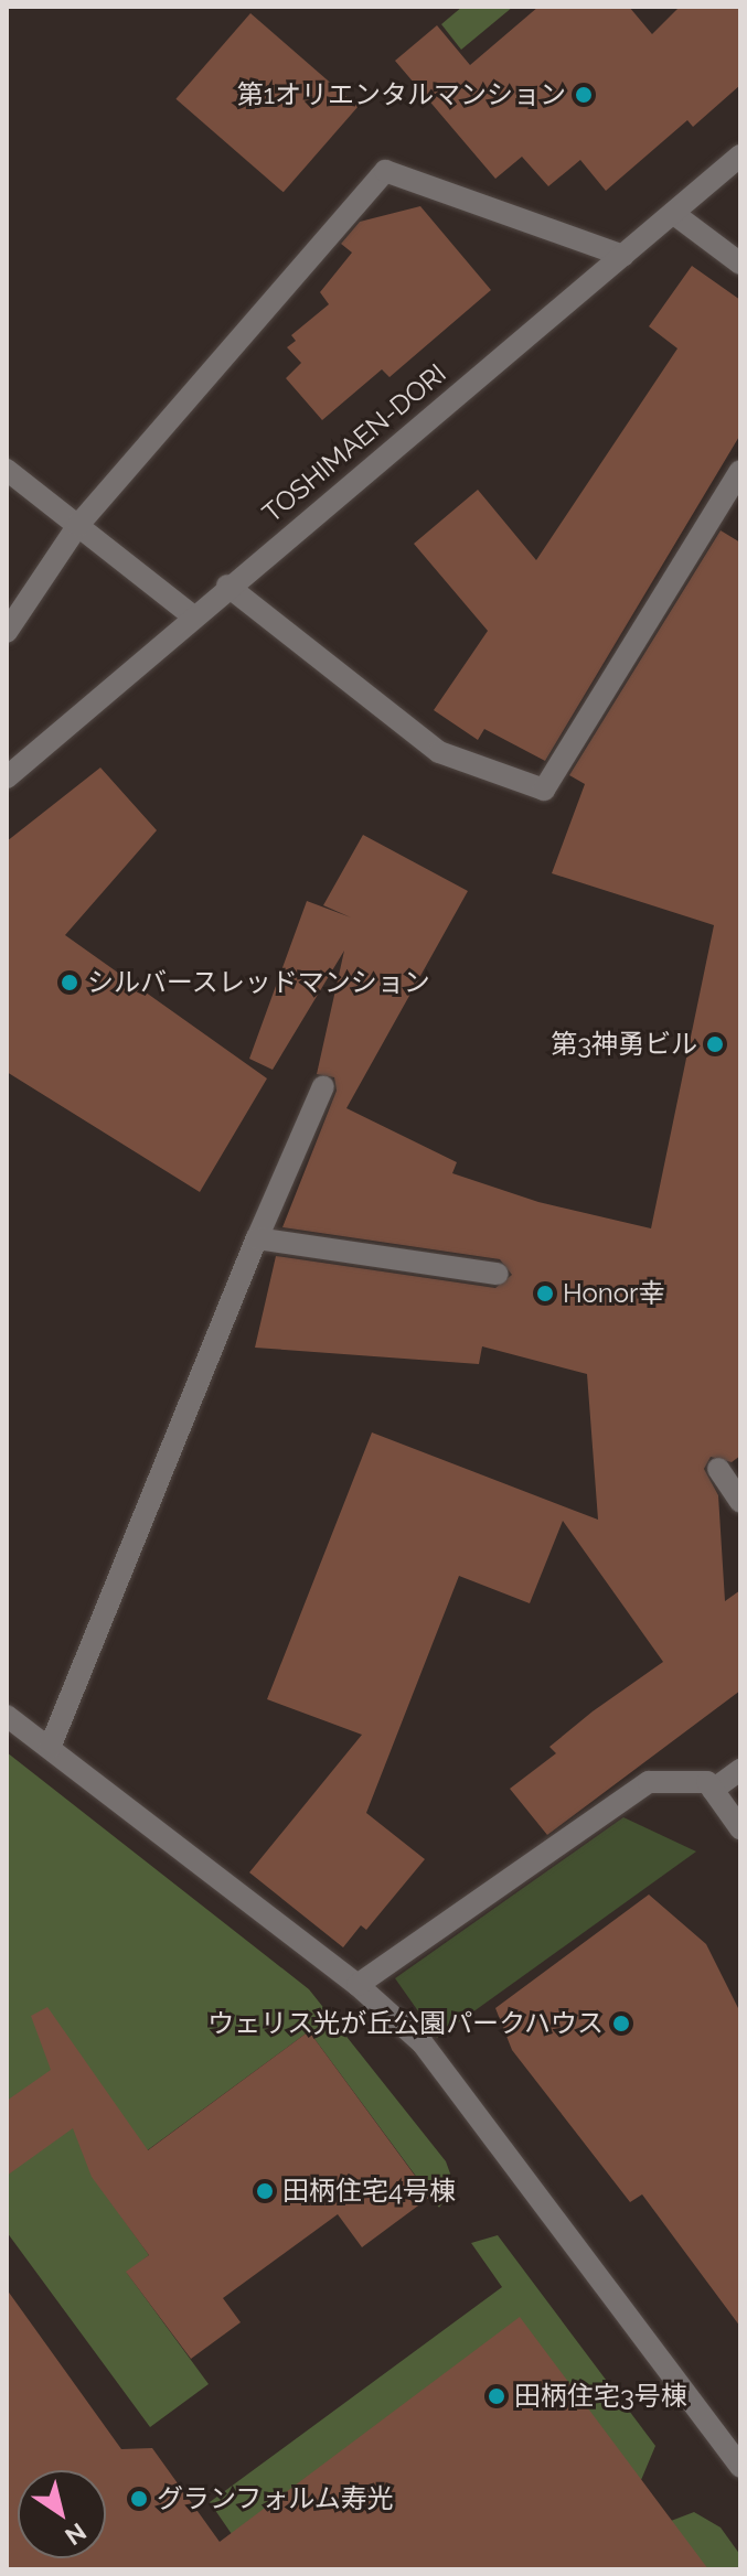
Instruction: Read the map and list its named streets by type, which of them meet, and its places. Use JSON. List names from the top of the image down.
{
  "streets": {
    "street": ["TOSHIMAEN-DORI"]
  },
  "places": [
    "第1オリエンタルマンション",
    "シルバースレッドマンション",
    "第3神勇ビル",
    "Honor幸",
    "ウェリス光が丘公園パークハウス",
    "田柄住宅4号棟",
    "田柄住宅3号棟",
    "グランフォルム寿光"
  ],
  "north": "bottom right"
}
